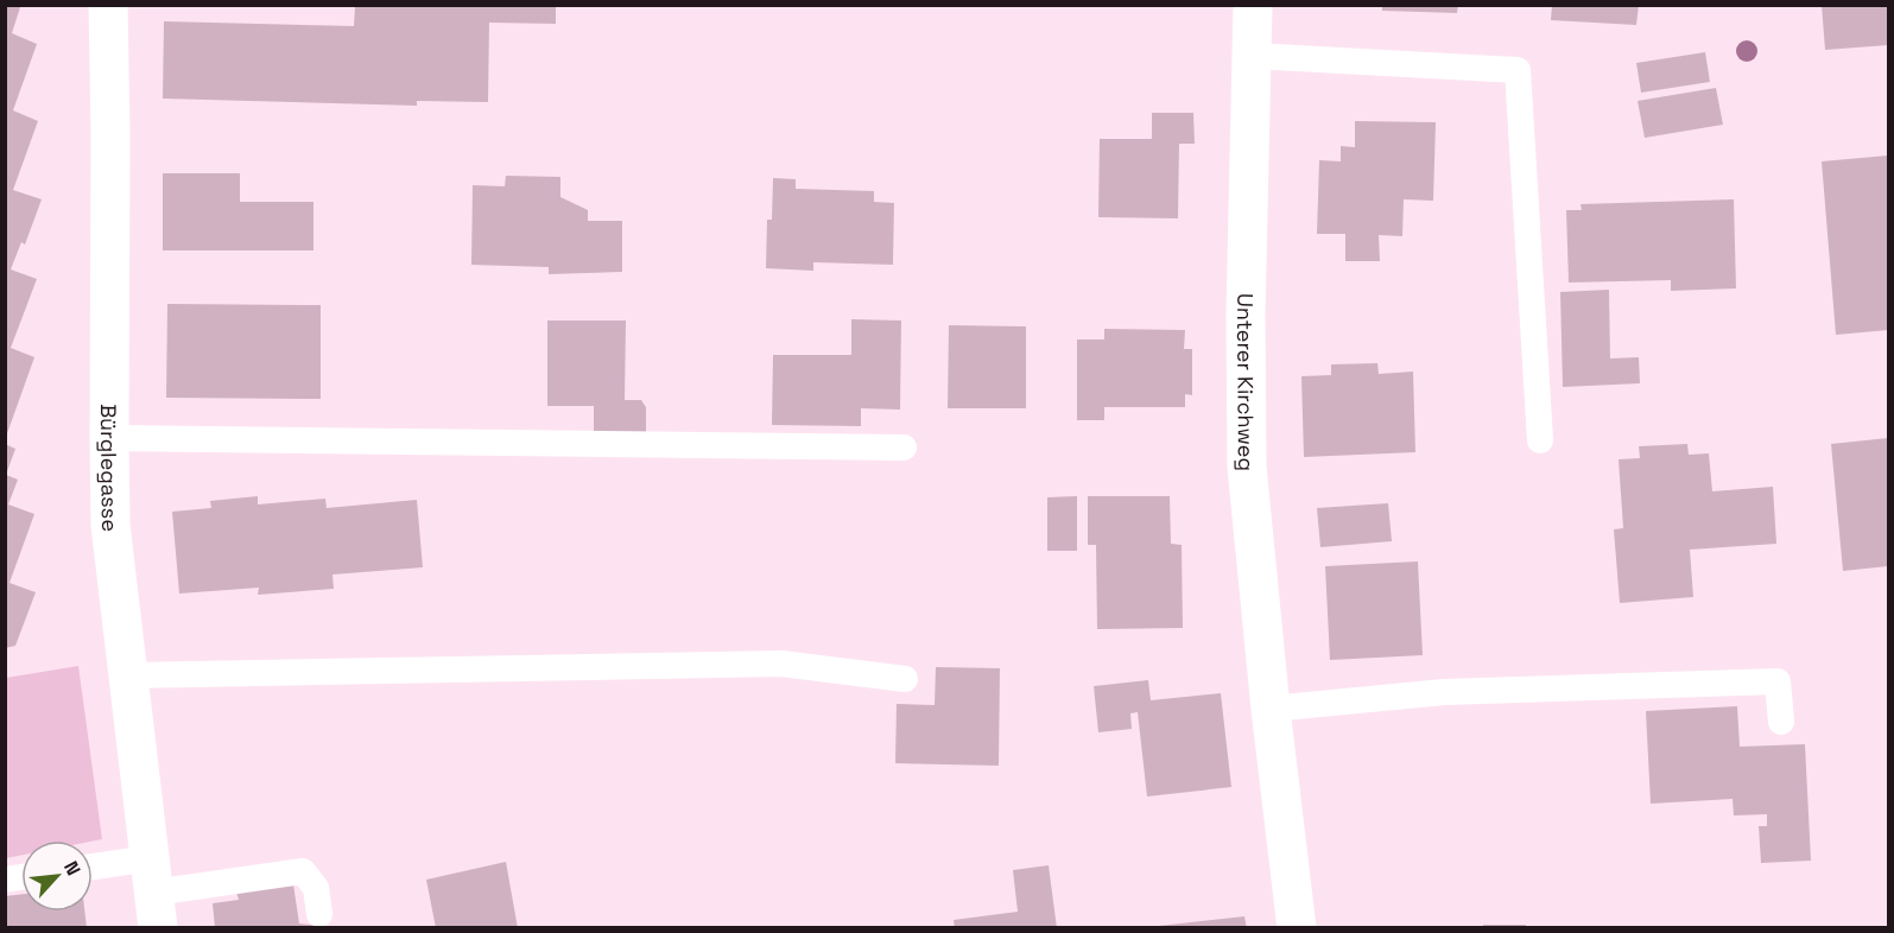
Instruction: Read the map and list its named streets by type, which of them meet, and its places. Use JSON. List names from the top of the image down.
{
  "streets": {
    "street": ["Unterer Kirchweg", "Bürglegasse"]
  },
  "north": "top right"
}
